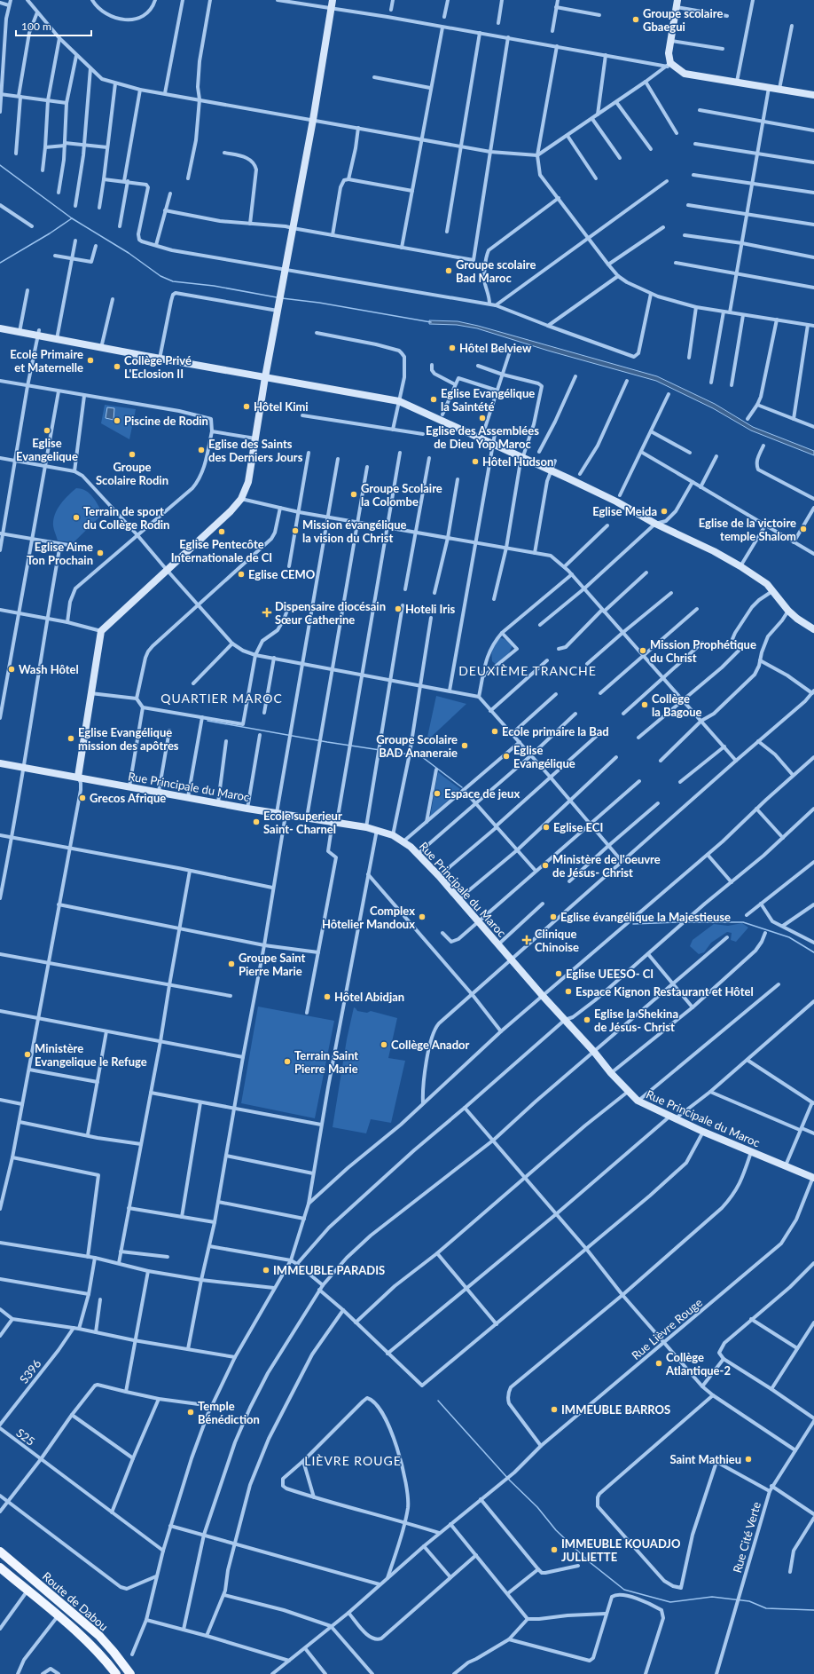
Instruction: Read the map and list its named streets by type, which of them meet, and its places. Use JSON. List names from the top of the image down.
{
  "streets": {
    "main road": ["Route de Dabou"],
    "street": [
      "Rue Principale du Maroc",
      "Rue Lièvre Rouge",
      "S396",
      "S25",
      "Rue Cité Verte"
    ]
  },
  "crossings": [
    ["Rue Principale du Maroc", "Rue Lièvre Rouge"]
  ],
  "districts": ["DEUXIÈME TRANCHE", "QUARTIER MAROC", "LIÈVRE ROUGE"],
  "places": {
    "other": [
      "Groupe scolaire Gbaegui",
      "Groupe scolaire Bad Maroc",
      "Hôtel Belview",
      "Ecole Primaire et Maternelle",
      "Collège Privé L'Eclosion II",
      "Eglise Evangélique la Saintété",
      "Hôtel Kimi",
      "Eglise des Assemblées de Dieu Yop Maroc",
      "Piscine de Rodin",
      "Eglise Evangelique",
      "Eglise des Saints des Derniers Jours",
      "Groupe Scolaire Rodin",
      "Hôtel Hudson",
      "Groupe Scolaire la Colombe",
      "Eglise Meida",
      "Terrain de sport du Collège Rodin",
      "Eglise de la victoire temple Shalom",
      "Mission évangélique la vision du Christ",
      "Eglise Pentecôte Internationale de CI",
      "Eglise Aime Ton Prochain",
      "Eglise CEMO",
      "Hoteli Iris",
      "Mission Prophétique du Christ",
      "Wash Hôtel",
      "Collège la Bagoue",
      "Ecole primaire la Bad",
      "Eglise Evangélique mission des apôtres",
      "Groupe Scolaire BAD Ananeraie",
      "Eglise Evangélique",
      "Espace de jeux",
      "Grecos Afrique",
      "Ecole superieur Saint- Charnel",
      "Eglise ECI",
      "Ministère de l'oeuvre de Jésus- Christ",
      "Complex Hôtelier Mandoux",
      "Eglise évangélique la Majestieuse",
      "Groupe Saint Pierre Marie",
      "Eglise UEESO- CI",
      "Espace Kignon Restaurant et Hôtel",
      "Hôtel Abidjan",
      "Eglise la Shekina de Jésus- Christ",
      "Collège Anador",
      "Ministère Evangelique le Refuge",
      "Terrain Saint Pierre Marie",
      "IMMEUBLE PARADIS",
      "Collège Atlantique-2",
      "IMMEUBLE BARROS",
      "Temple Bénédiction",
      "Saint Mathieu",
      "IMMEUBLE KOUADJO JULLIETTE"
    ],
    "health": ["Dispensaire diocésain Sœur Catherine", "Clinique Chinoise"]
  },
  "scale_bar": "100 m"
}
